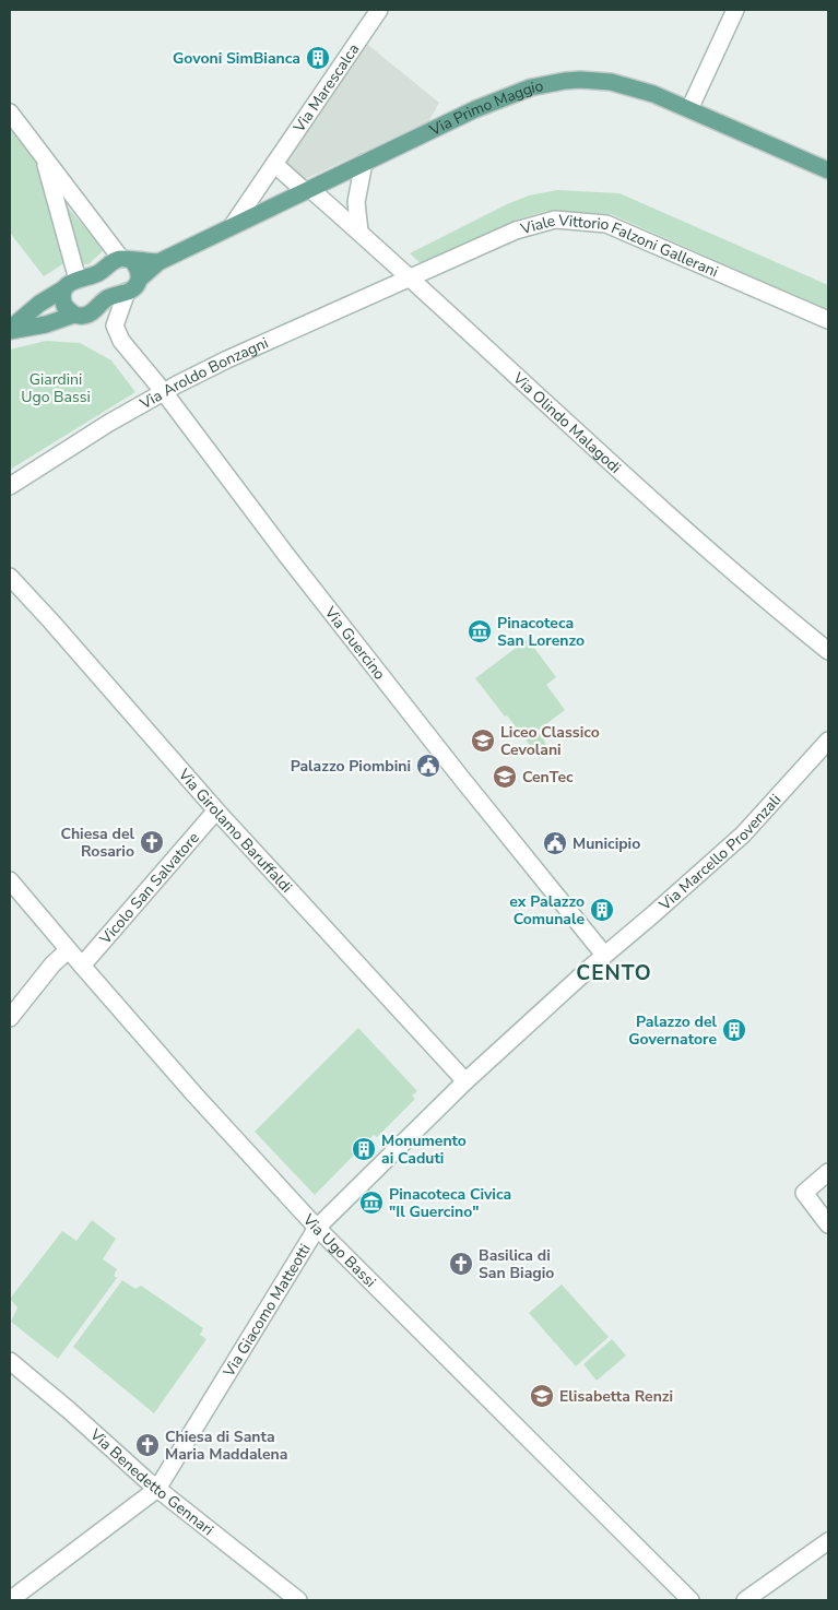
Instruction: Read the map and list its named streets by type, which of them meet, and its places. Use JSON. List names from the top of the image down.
{
  "streets": {
    "main road": ["Via Primo Maggio"],
    "street": [
      "Via Marescalca",
      "Viale Vittorio Falzoni Gallerani",
      "Via Aroldo Bonzagni",
      "Via Olindo Malagodi",
      "Via Guercino",
      "Via Girolamo Baruffaldi",
      "Via Marcello Provenzali",
      "Vicolo San Salvatore",
      "Via Ugo Bassi",
      "Via Giacomo Matteotti",
      "Via Benedetto Gennari"
    ]
  },
  "crossings": [
    ["Via Marescalca", "Via Primo Maggio"],
    ["Via Primo Maggio", "Via Olindo Malagodi"],
    ["Viale Vittorio Falzoni Gallerani", "Via Aroldo Bonzagni"],
    ["Viale Vittorio Falzoni Gallerani", "Via Olindo Malagodi"],
    ["Via Aroldo Bonzagni", "Via Olindo Malagodi"],
    ["Via Aroldo Bonzagni", "Via Guercino"],
    ["Via Guercino", "Via Marcello Provenzali"],
    ["Via Guercino", "Via Giacomo Matteotti"],
    ["Via Girolamo Baruffaldi", "Vicolo San Salvatore"],
    ["Via Girolamo Baruffaldi", "Via Giacomo Matteotti"],
    ["Via Marcello Provenzali", "Via Giacomo Matteotti"],
    ["Vicolo San Salvatore", "Via Ugo Bassi"],
    ["Via Ugo Bassi", "Via Giacomo Matteotti"],
    ["Via Giacomo Matteotti", "Via Benedetto Gennari"]
  ],
  "districts": ["CENTO"],
  "parks": ["Giardini Ugo Bassi"],
  "places": {
    "building": [
      "Govoni SimBianca",
      "ex Palazzo Comunale",
      "Palazzo del Governatore",
      "Monumento ai Caduti"
    ],
    "museum": ["Pinacoteca San Lorenzo", "Pinacoteca Civica \"Il Guercino\""],
    "school or university": ["Liceo Classico Cevolani", "CenTec", "Elisabetta Renzi"],
    "public building": ["Palazzo Piombini", "Municipio"],
    "church": ["Chiesa del Rosario", "Basilica di San Biagio", "Chiesa di Santa Maria Maddalena"]
  }
}
